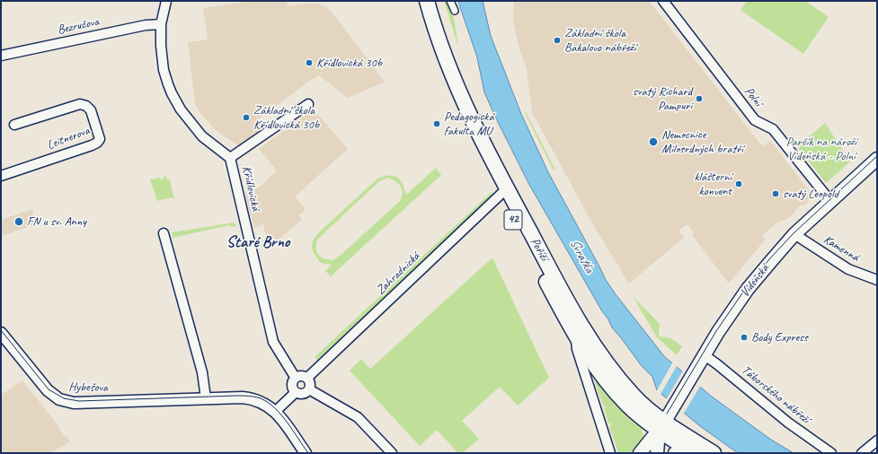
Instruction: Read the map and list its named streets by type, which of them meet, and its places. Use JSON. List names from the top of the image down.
{
  "streets": {
    "main road": ["42", "Poříčí", "Vídeňská"],
    "street": [
      "Bezručova",
      "Polní",
      "Leitnerova",
      "Křídlovická",
      "Kamenná",
      "Zahradnická",
      "Hybešova",
      "Táborského nábřeží"
    ]
  },
  "crossings": [
    ["Bezručova", "Křídlovická"],
    ["Polní", "Vídeňská"],
    ["Křídlovická", "Zahradnická"],
    ["Kamenná", "Vídeňská"],
    ["Poříčí", "Zahradnická"],
    ["Poříčí", "Vídeňská"],
    ["Vídeňská", "Táborského nábřeží"]
  ],
  "districts": ["Staré Brno"],
  "water": ["Svratka"],
  "parks": ["Parčík na nároží Vídeňská - Polní"],
  "places": [
    "Základní škola Bakalovo nábřeží",
    "Křídlovická 30b",
    "svatý Richard Pampuri",
    "Základní škola Křídlovická 30b",
    "Pedagogická fakulta MU",
    "Nemocnice Milosrdných bratří",
    "klášterní konvent",
    "svatý Leopold",
    "FN u sv. Anny",
    "Body Express"
  ]
}
